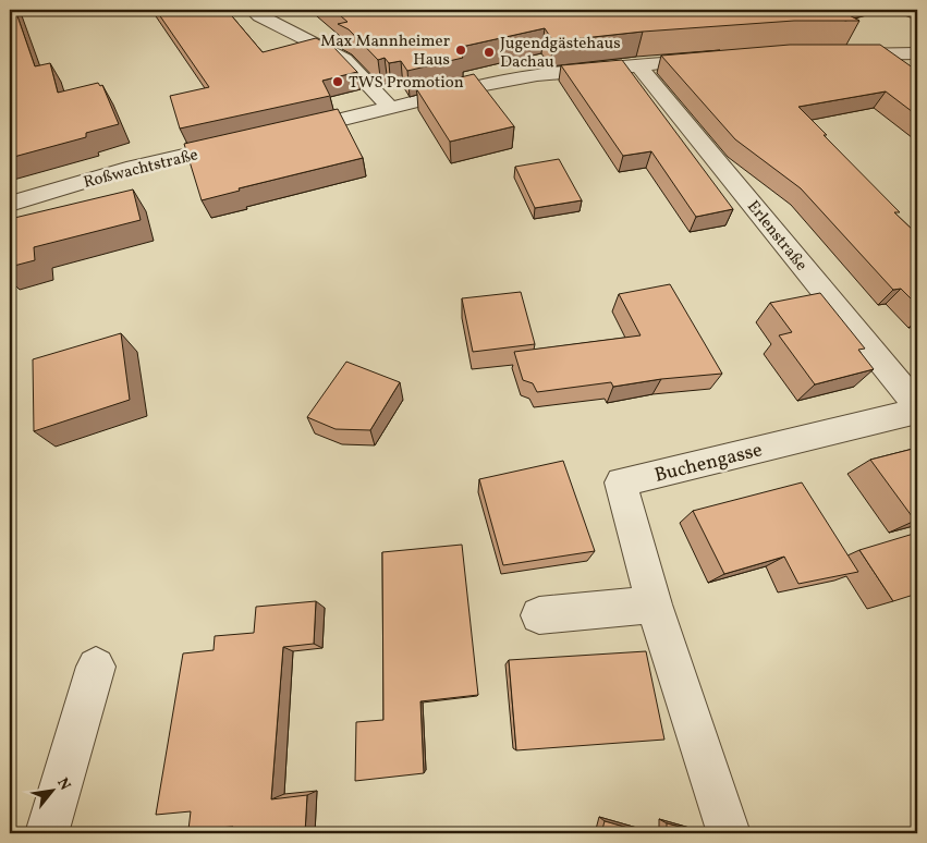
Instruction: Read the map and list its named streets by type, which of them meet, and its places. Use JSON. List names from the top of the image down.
{
  "streets": {
    "street": ["Roßwachtstraße", "Erlenstraße", "Buchengasse"]
  },
  "places": ["Max Mannheimer Haus", "Jugendgästehaus Dachau", "TWS Promotion"],
  "north": "top right"
}
